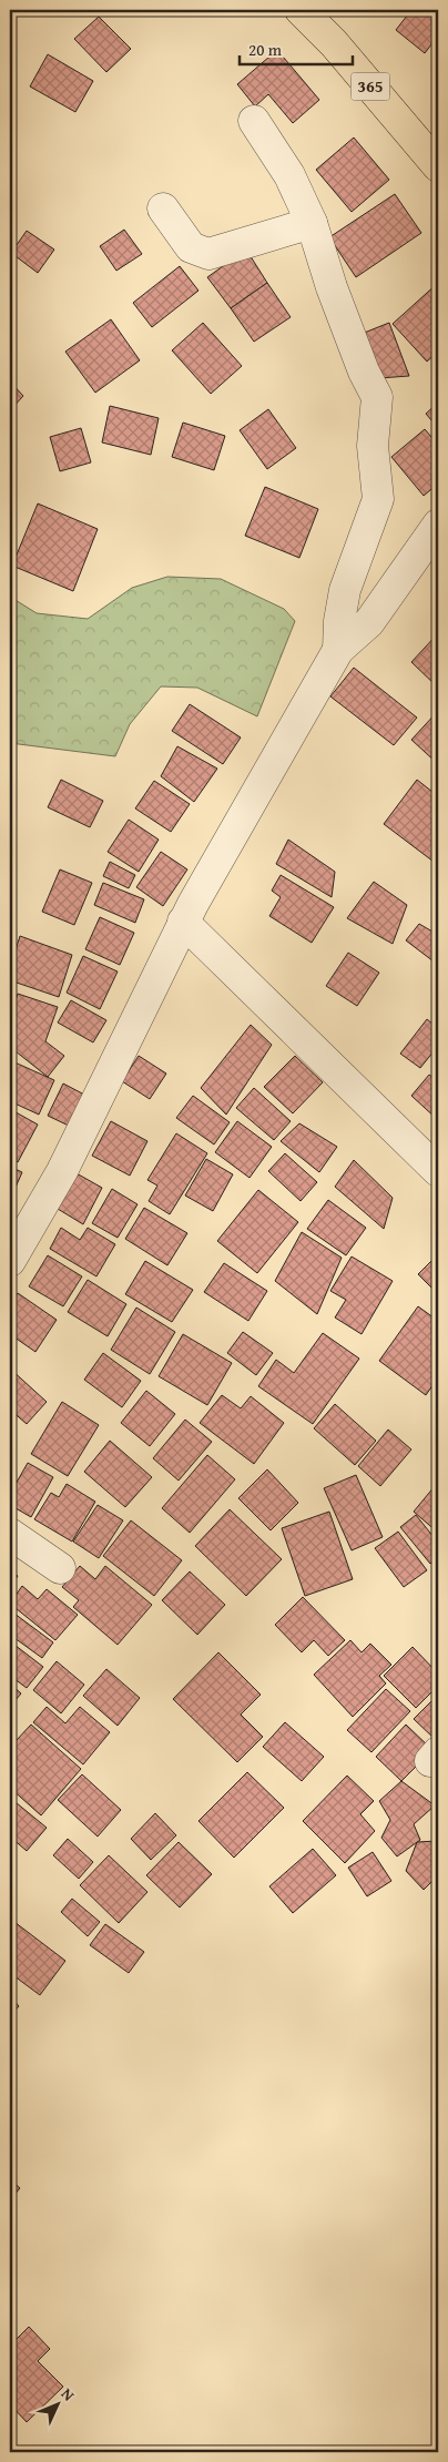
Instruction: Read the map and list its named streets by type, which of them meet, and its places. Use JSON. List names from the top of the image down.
{
  "streets": {
    "main road": ["365"]
  },
  "scale_bar": "20 m",
  "north": "top right"
}
